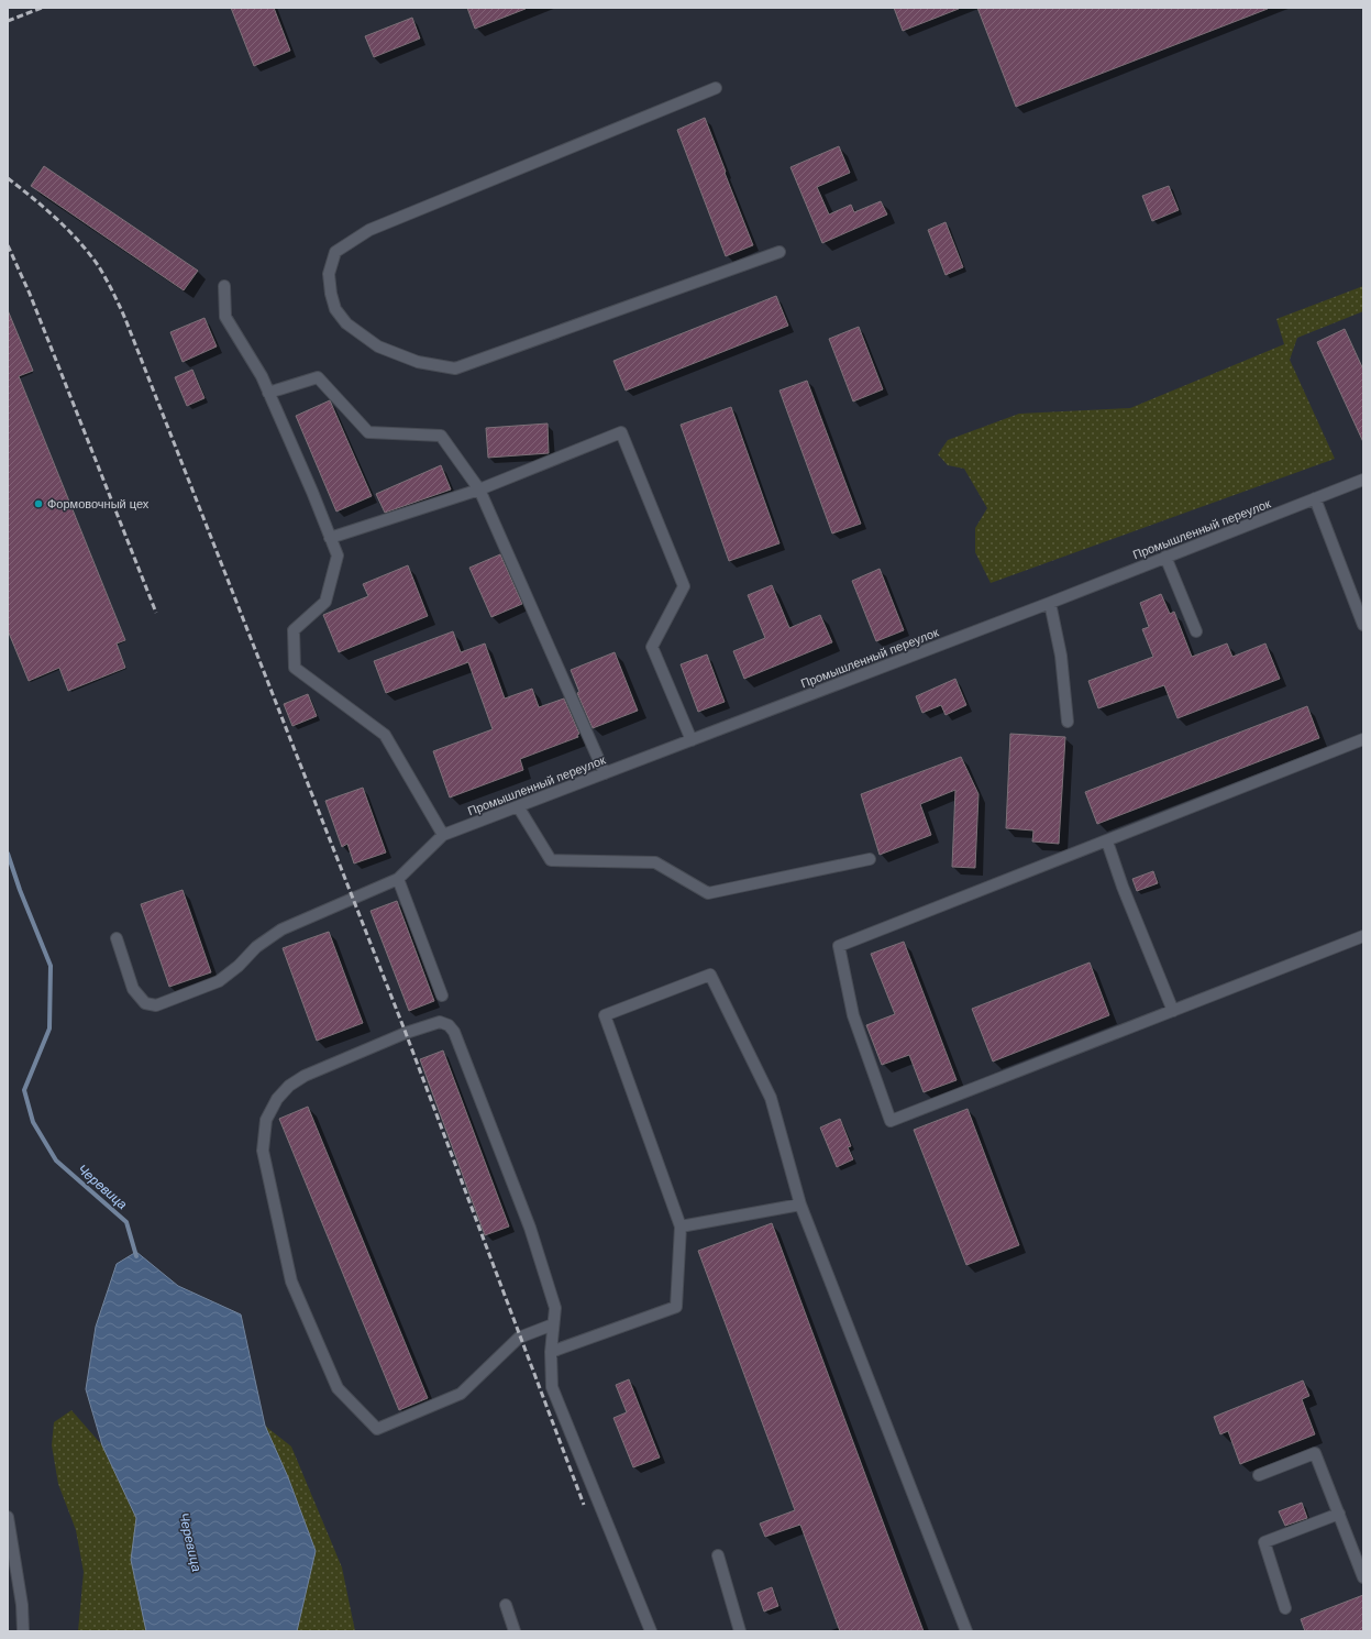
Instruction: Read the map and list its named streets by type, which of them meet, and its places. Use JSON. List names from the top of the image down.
{
  "streets": {
    "street": ["Промышленный переулок"]
  },
  "water": ["Черевица"],
  "places": ["Формовочный цех"]
}
